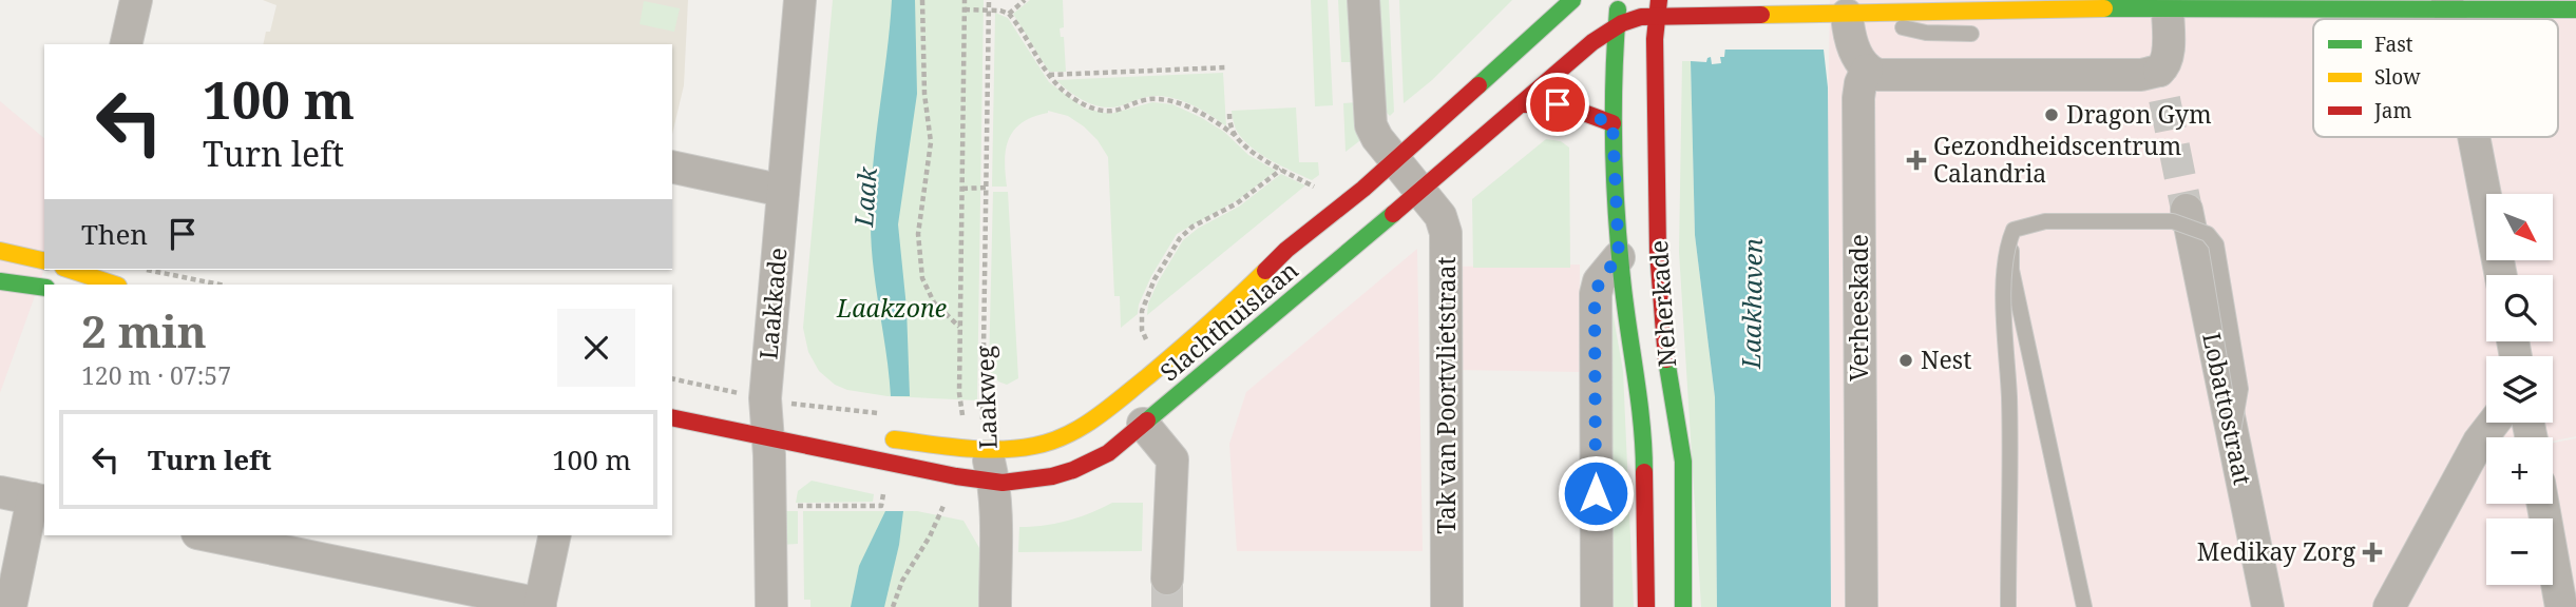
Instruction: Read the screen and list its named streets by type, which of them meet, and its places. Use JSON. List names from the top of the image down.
{
  "streets": {
    "main road": ["Neherkade", "Slachthuislaan"],
    "street": [
      "Laakkade",
      "Verheeskade",
      "Tak van Poortvlietstraat",
      "Laakweg",
      "Lobattostraat"
    ]
  },
  "crossings": [
    ["Laakkade", "Slachthuislaan"],
    ["Neherkade", "Slachthuislaan"],
    ["Slachthuislaan", "Tak van Poortvlietstraat"],
    ["Slachthuislaan", "Laakweg"]
  ],
  "water": ["Laak", "Laakhaven"],
  "parks": ["Laakzone"],
  "places": {
    "other": ["Dragon Gym", "Nest"],
    "health": ["Gezondheidscentrum Calandria", "Medikay Zorg"]
  },
  "legend": ["Fast", "Slow", "Jam"],
  "north": "bottom right",
  "page": {
    "turn": ["100 m", "Turn left"],
    "map_buttons": ["+", "−"],
    "then": "Then",
    "heading": ["2 min", "120 m · 07:57"],
    "list": [
      {
        "name": "Turn left",
        "value": "100 m"
      }
    ]
  }
}
